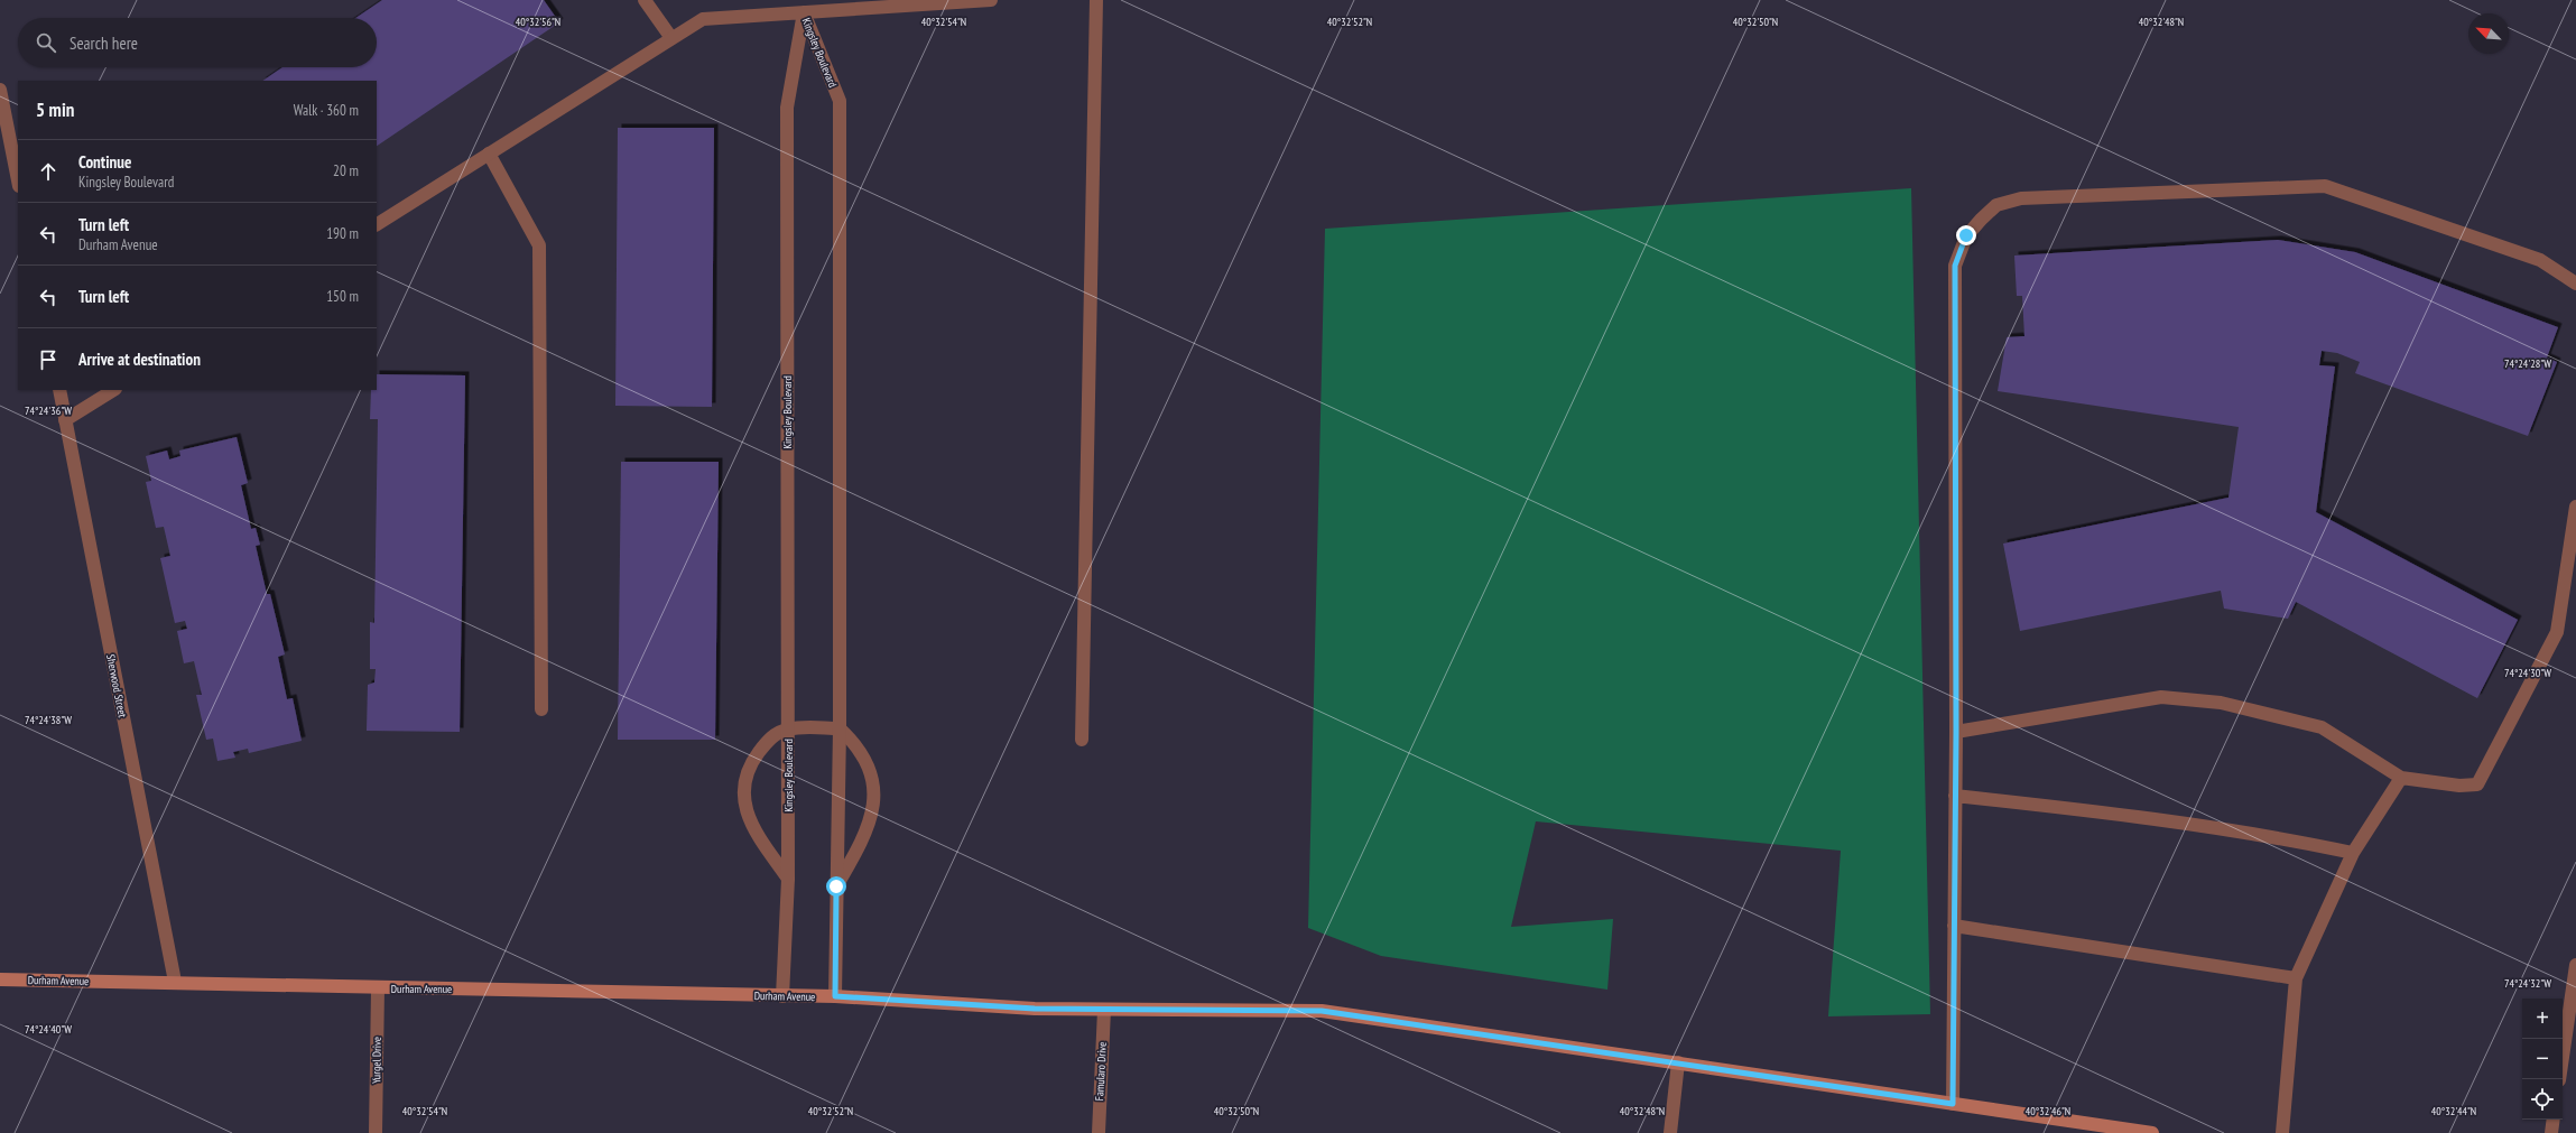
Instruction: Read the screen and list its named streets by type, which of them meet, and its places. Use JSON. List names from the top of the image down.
{
  "streets": {
    "main road": ["Durham Avenue"],
    "street": [
      "Kingsley Boulevard",
      "Sherwood Street",
      "Yurgel Drive",
      "Famularo Drive"
    ]
  },
  "crossings": [
    ["Kingsley Boulevard", "Durham Avenue"],
    ["Sherwood Street", "Durham Avenue"],
    ["Durham Avenue", "Yurgel Drive"],
    ["Durham Avenue", "Famularo Drive"]
  ],
  "north": "top left",
  "page": {
    "search": "Search here",
    "heading": ["5 min", "Walk · 360 m"],
    "list": [
      ["Continue", "Kingsley Boulevard", "20 m"],
      ["Turn left", "Durham Avenue", "190 m"],
      ["Turn left", "150 m"],
      "Arrive at destination"
    ],
    "map_buttons": ["+", "−"]
  },
  "coordinates": [
    "40°32'56\"N",
    "40°32'54\"N",
    "40°32'52\"N",
    "40°32'50\"N",
    "40°32'48\"N",
    "74°24'28\"W",
    "74°24'36\"W",
    "74°24'30\"W",
    "74°24'38\"W",
    "74°24'32\"W",
    "74°24'40\"W",
    "40°32'44\"N",
    "40°32'46\"N"
  ]
}
